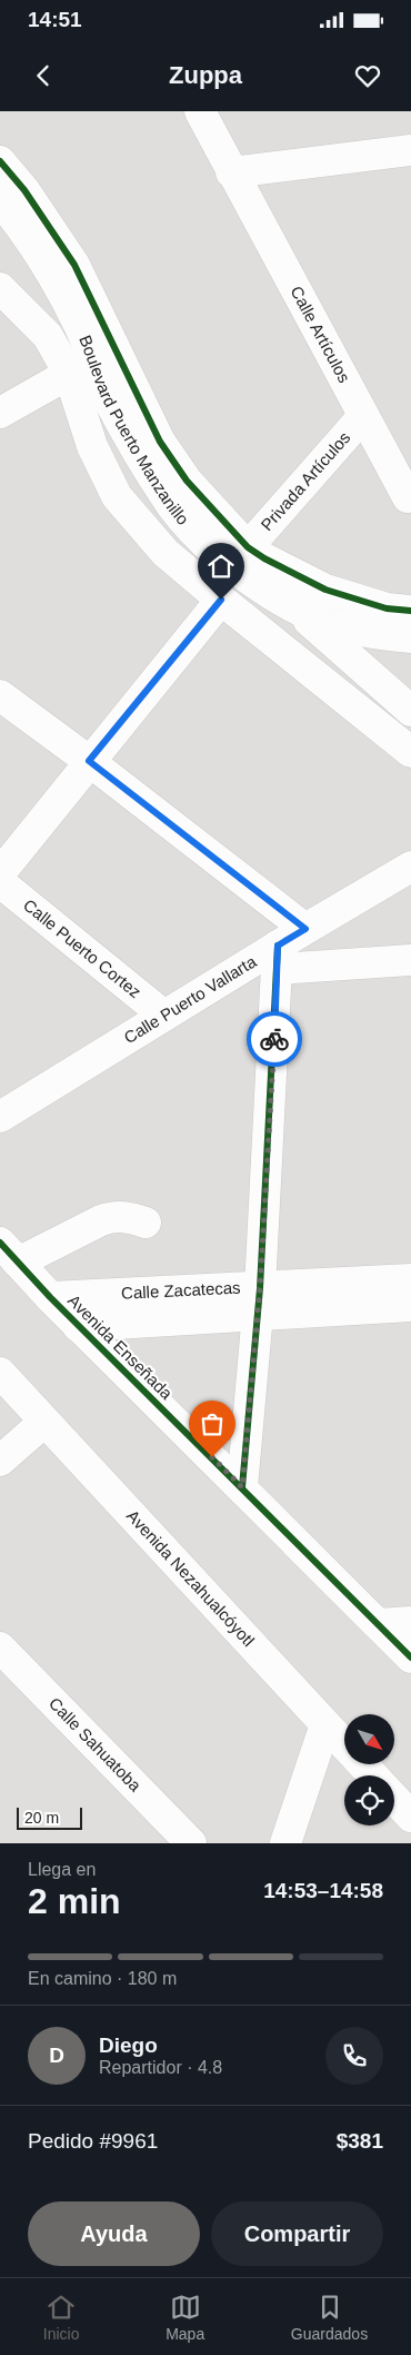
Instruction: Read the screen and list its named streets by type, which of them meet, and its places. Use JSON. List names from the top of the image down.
{
  "streets": {
    "street": [
      "Calle Artículos",
      "Boulevard Puerto Manzanillo",
      "Privada Artículos",
      "Calle Puerto Cortez",
      "Calle Puerto Vallarta",
      "Calle Zacatecas",
      "Avenida Enseñada",
      "Avenida Nezahualcóyotl",
      "Calle Sahuatoba"
    ]
  },
  "crossings": [
    ["Calle Artículos", "Privada Artículos"],
    ["Boulevard Puerto Manzanillo", "Privada Artículos"],
    ["Calle Puerto Cortez", "Calle Puerto Vallarta"],
    ["Calle Zacatecas", "Avenida Enseñada"]
  ],
  "scale_bar": "20 m",
  "north": "bottom right",
  "page": {
    "status": "14:51",
    "header": "Zuppa",
    "scale": "20 m",
    "heading": ["2 min", "Llega en", "14:53–14:58"],
    "panel": [
      "Diego",
      "Repartidor · 4.8",
      "Pedido #9961",
      "$381"
    ],
    "bar": "En camino · 180 m",
    "round": "D",
    "buttons": ["Ayuda", "Compartir"],
    "tabs": ["Inicio", "Mapa", "Guardados"]
  }
}
